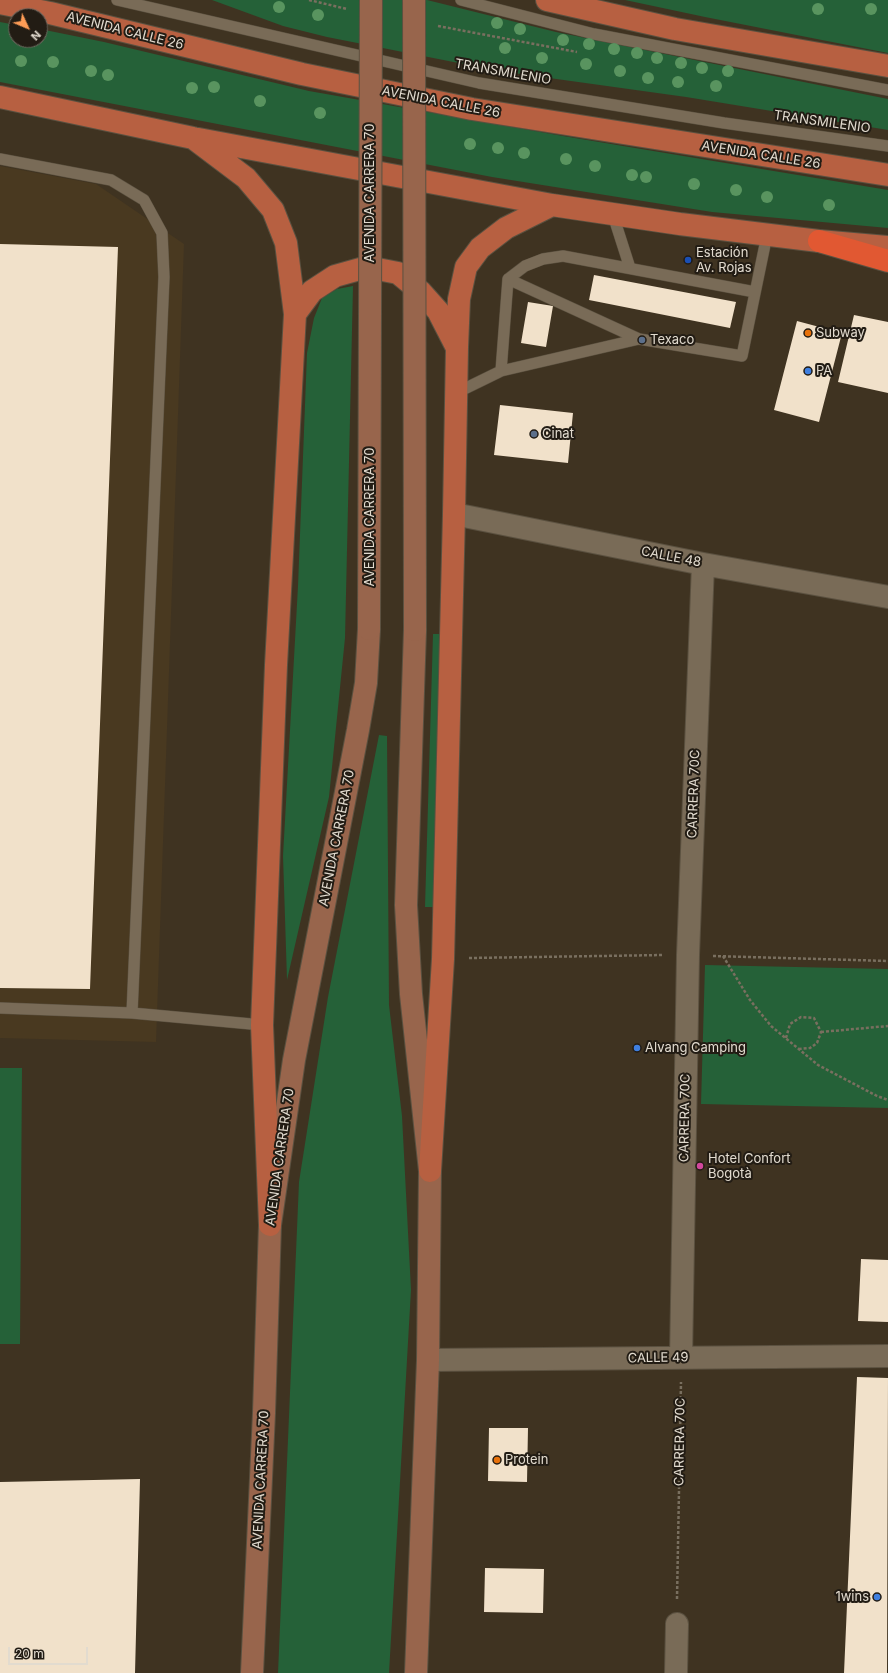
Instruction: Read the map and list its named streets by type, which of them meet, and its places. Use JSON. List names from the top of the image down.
{
  "streets": {
    "main road": ["AVENIDA CALLE 26", "AVENIDA CARRERA 70"],
    "street": ["CALLE 48", "CARRERA 70C", "CALLE 49"],
    "lane": ["TRANSMILENIO"]
  },
  "crossings": [
    ["CALLE 48", "CARRERA 70C"],
    ["CARRERA 70C", "CALLE 49"]
  ],
  "places": [
    "Estación Av. Rojas",
    "Subway",
    "Texaco",
    "PA",
    "Cinat",
    "Alvang Camping",
    "Hotel Confort Bogotà",
    "Protein",
    "1wins"
  ],
  "scale_bar": "20 m",
  "north": "bottom right"
}
